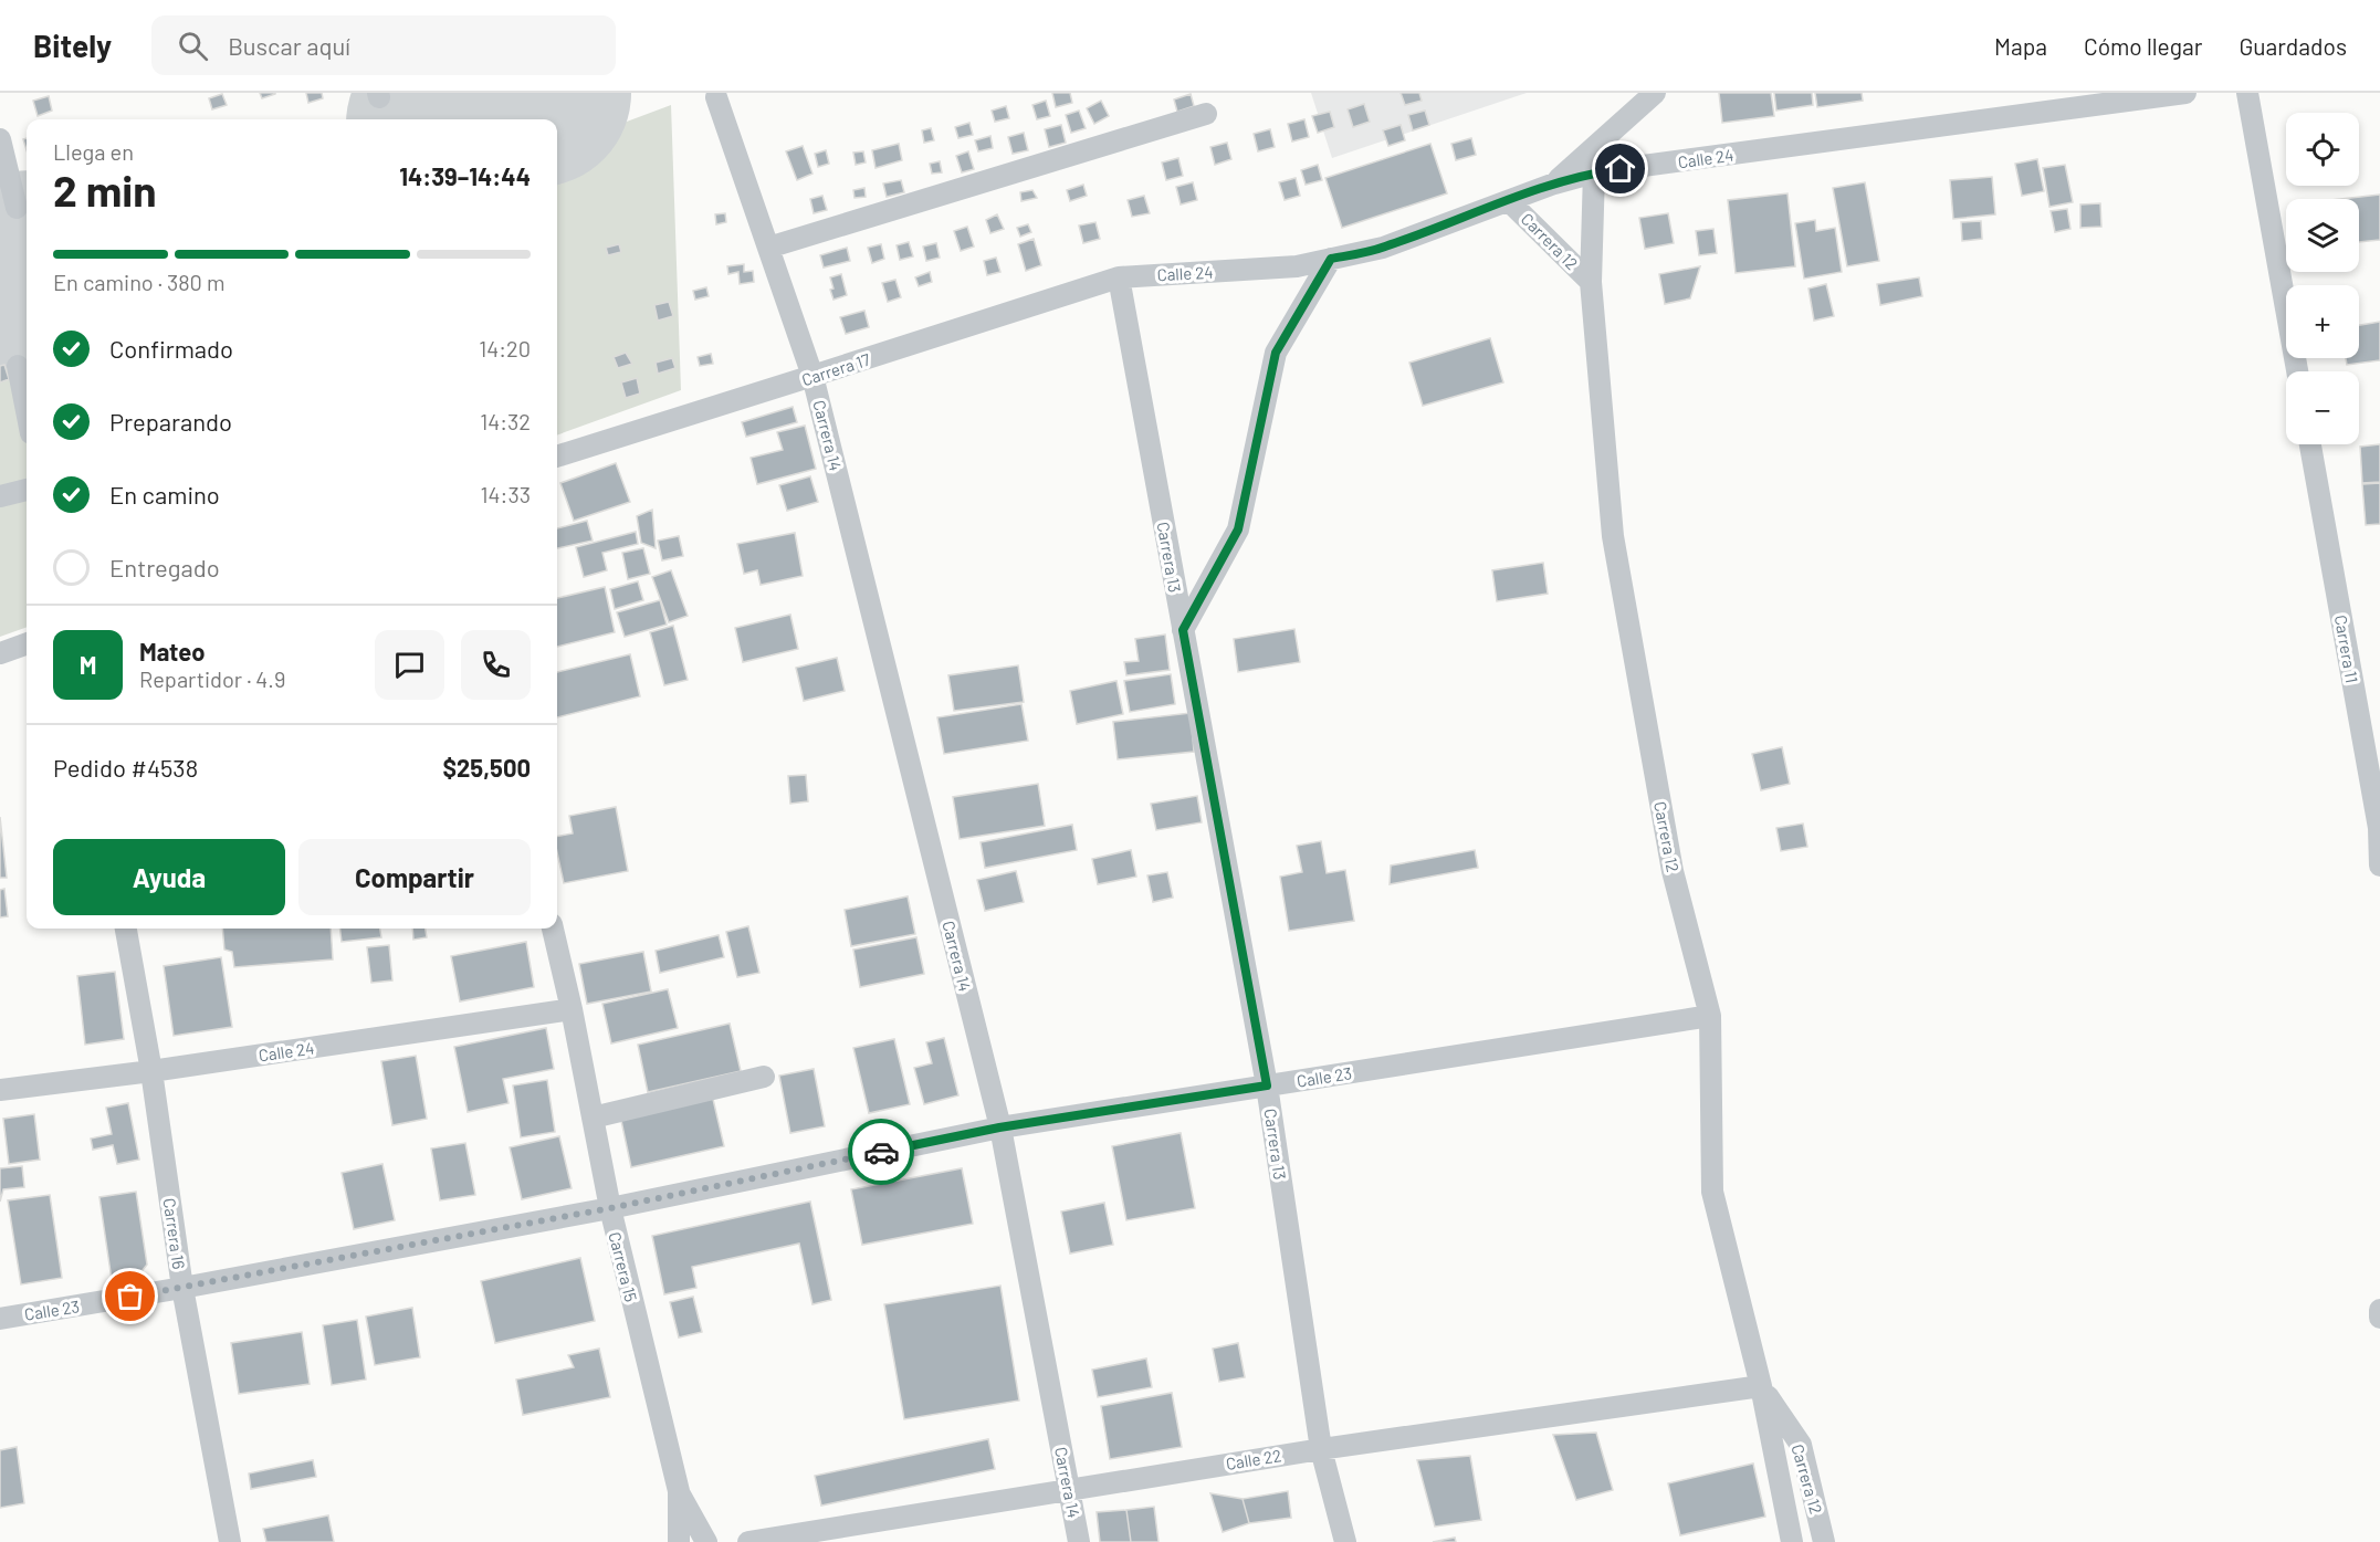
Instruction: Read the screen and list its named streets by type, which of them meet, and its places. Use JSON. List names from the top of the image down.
{
  "streets": {
    "street": [
      "Calle 24",
      "Carrera 12",
      "Carrera 17",
      "Carrera 14",
      "Carrera 13",
      "Carrera 11",
      "Calle 23",
      "Carrera 16",
      "Carrera 15",
      "Calle 22"
    ]
  },
  "crossings": [
    ["Calle 24", "Carrera 12"],
    ["Calle 24", "Carrera 17"],
    ["Calle 24", "Carrera 13"],
    ["Calle 24", "Carrera 16"],
    ["Calle 24", "Carrera 15"],
    ["Carrera 12", "Calle 23"],
    ["Carrera 12", "Calle 22"],
    ["Carrera 17", "Carrera 14"],
    ["Carrera 17", "Carrera 13"],
    ["Carrera 14", "Calle 23"],
    ["Carrera 14", "Calle 22"],
    ["Carrera 13", "Calle 23"],
    ["Carrera 13", "Calle 22"],
    ["Calle 23", "Carrera 16"],
    ["Calle 23", "Carrera 15"]
  ],
  "page": {
    "header": "Bitely",
    "search": "Buscar aquí",
    "nav": ["Mapa", "Cómo llegar", "Guardados"],
    "map_buttons": ["+", "−"],
    "heading": ["2 min", "Llega en", "14:39–14:44"],
    "panel": [
      "Mateo",
      "Repartidor · 4.9",
      "Pedido #4538",
      "$25,500"
    ],
    "bar": "En camino · 380 m",
    "list": [
      ["Confirmado", "14:20"],
      ["Preparando", "14:32"],
      ["En camino", "14:33"],
      "Entregado"
    ],
    "round": "M",
    "buttons": ["Ayuda", "Compartir"]
  }
}
